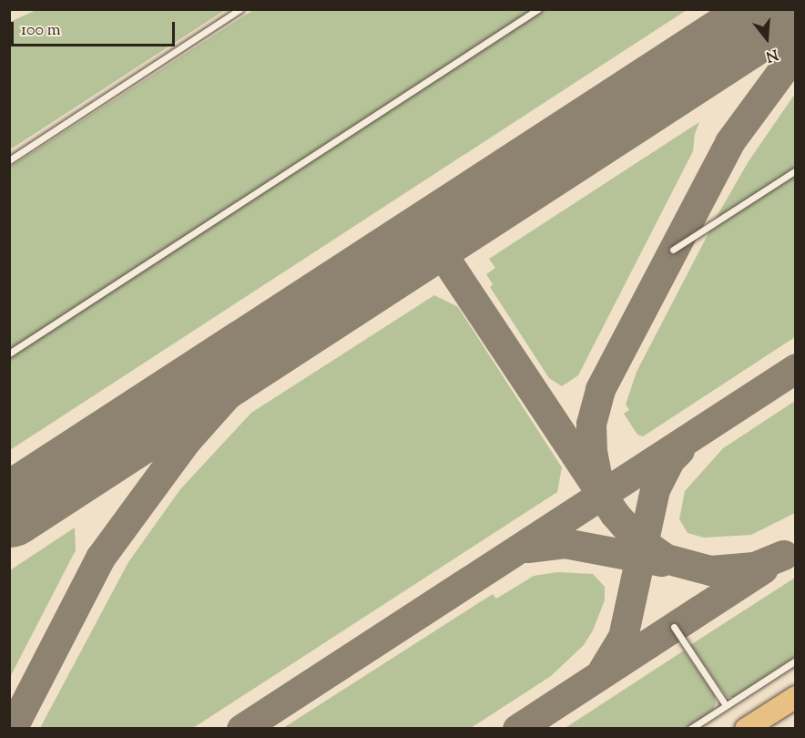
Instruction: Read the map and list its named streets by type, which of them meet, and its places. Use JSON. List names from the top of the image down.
{
  "scale_bar": "100 m",
  "north": "bottom"
}
